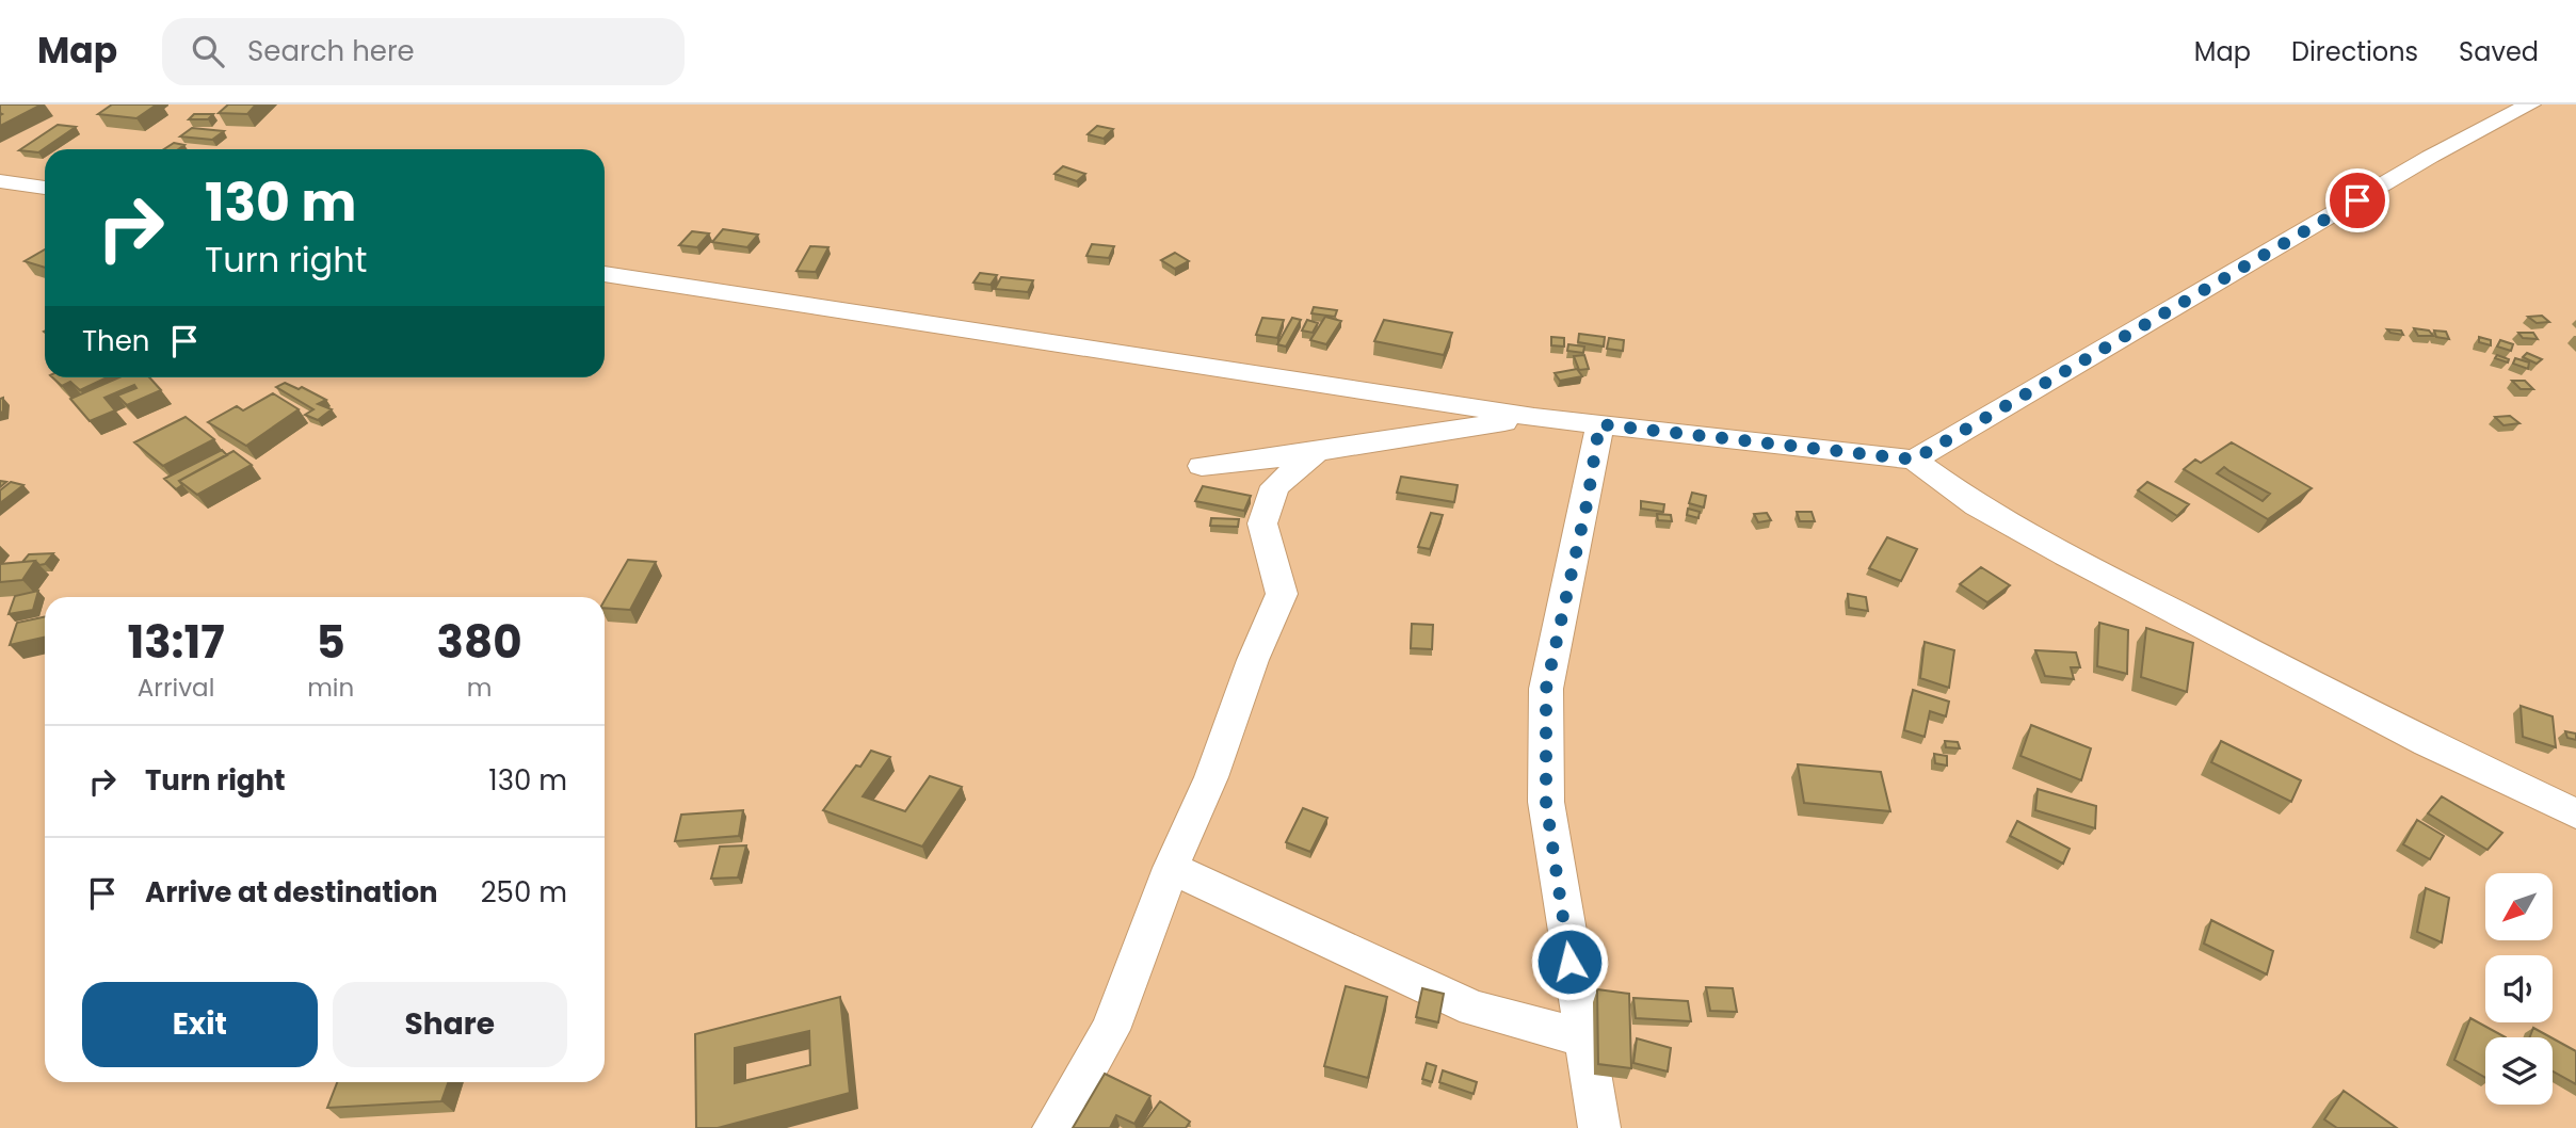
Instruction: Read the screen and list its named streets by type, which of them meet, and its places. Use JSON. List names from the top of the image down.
{
  "north": "bottom left",
  "page": {
    "header": "Map",
    "search": "Search here",
    "nav": ["Map", "Directions", "Saved"],
    "turn": ["130 m", "Turn right"],
    "then": "Then",
    "eta": [
      "13:17",
      "Arrival",
      "5",
      "min",
      "380",
      "m"
    ],
    "list": [
      {
        "name": "Turn right",
        "value": "130 m"
      },
      {
        "name": "Arrive at destination",
        "value": "250 m"
      }
    ],
    "buttons": ["Exit", "Share"]
  }
}
